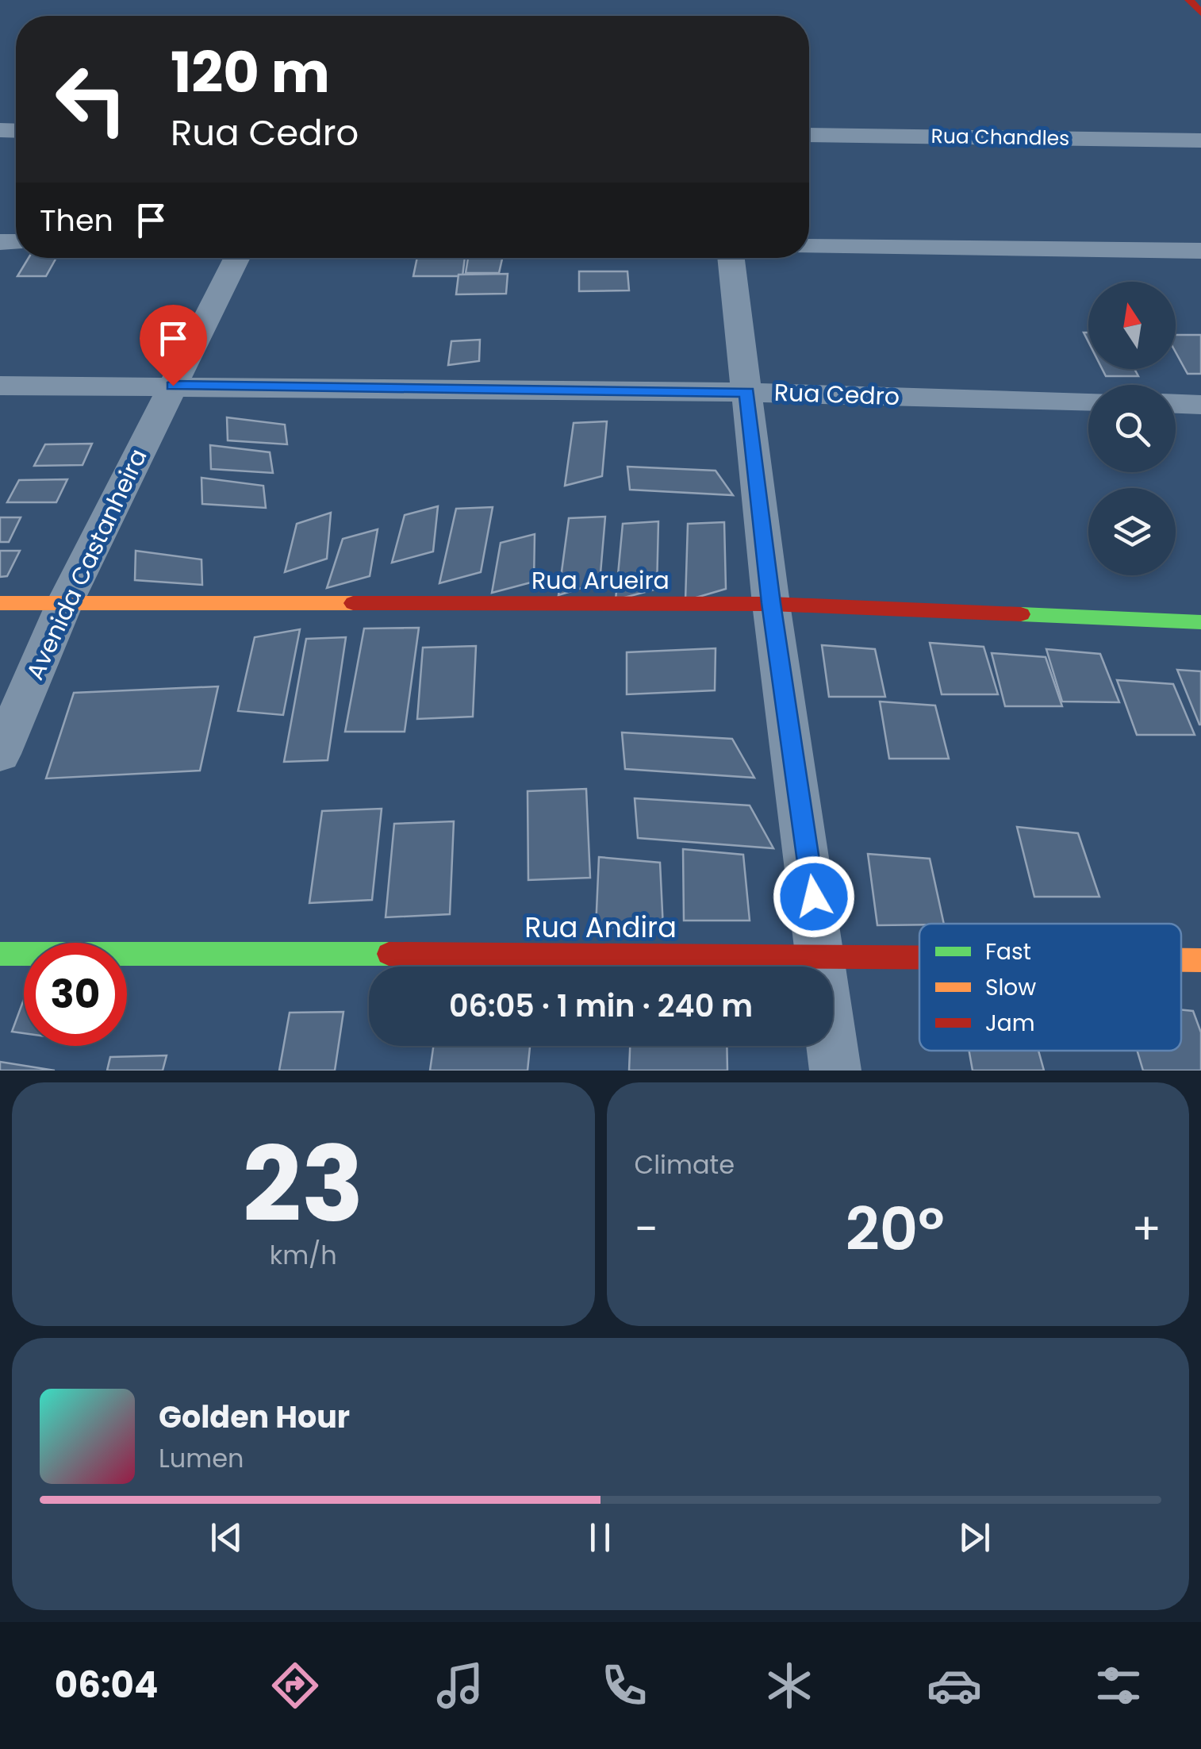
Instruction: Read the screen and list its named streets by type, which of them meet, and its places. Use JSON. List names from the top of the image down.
{
  "streets": {
    "street": [
      "Rua Chandles",
      "Rua Cedro",
      "Avenida Castanheira",
      "Rua Arueira",
      "Rua Andira"
    ]
  },
  "crossings": [
    ["Rua Cedro", "Avenida Castanheira"],
    ["Avenida Castanheira", "Rua Arueira"]
  ],
  "legend": ["Fast", "Slow", "Jam"],
  "north": "top",
  "page": {
    "turn": ["120 m", "Rua Cedro"],
    "then": "Then",
    "limit": "30",
    "trip": "06:05 · 1 min · 240 m",
    "tile": [
      ["23", "km/h"],
      "Climate"
    ],
    "heat": ["−", "20°", "+"],
    "song": ["Golden Hour", "Lumen"],
    "tabs": "06:04"
  }
}
